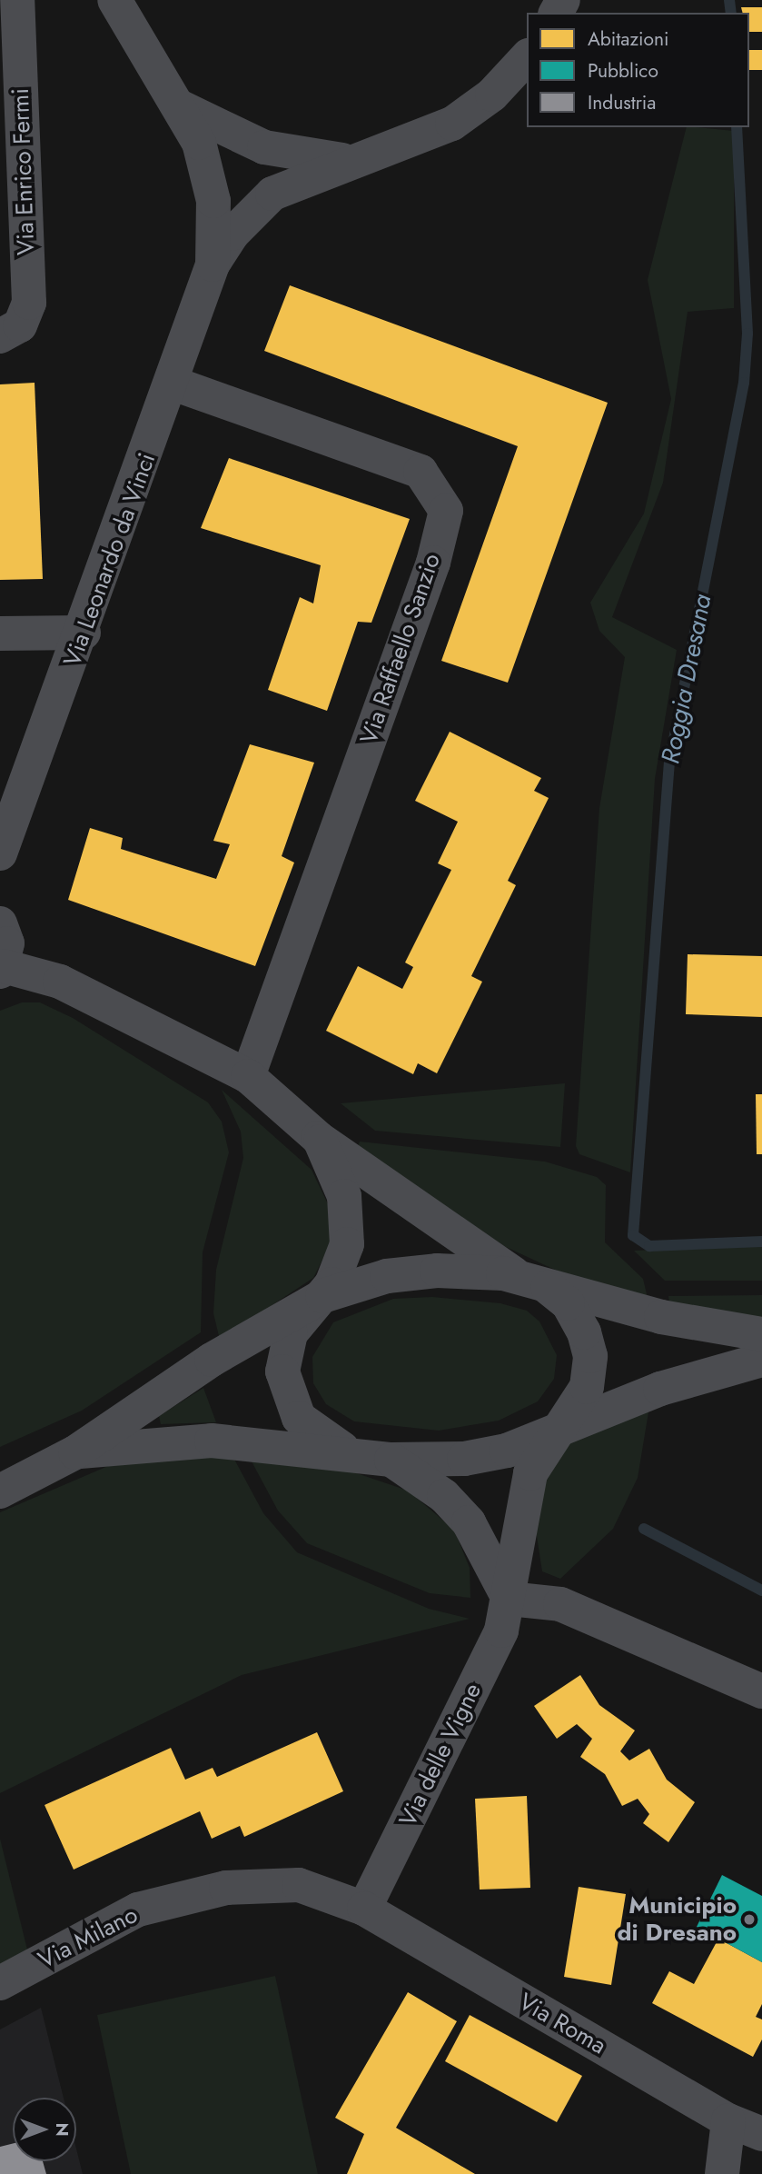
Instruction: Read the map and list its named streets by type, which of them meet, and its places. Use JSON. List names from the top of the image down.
{
  "streets": {
    "street": [
      "Via Enrico Fermi",
      "Via Leonardo da Vinci",
      "Via Raffaello Sanzio",
      "Via delle Vigne",
      "Via Milano",
      "Via Roma"
    ]
  },
  "crossings": [
    ["Via Leonardo da Vinci", "Via Raffaello Sanzio"],
    ["Via delle Vigne", "Via Milano"],
    ["Via delle Vigne", "Via Roma"],
    ["Via Milano", "Via Roma"]
  ],
  "water": ["Roggia Dresana"],
  "places": ["Municipio di Dresano"],
  "legend": ["Abitazioni", "Pubblico", "Industria"],
  "north": "right"
}
